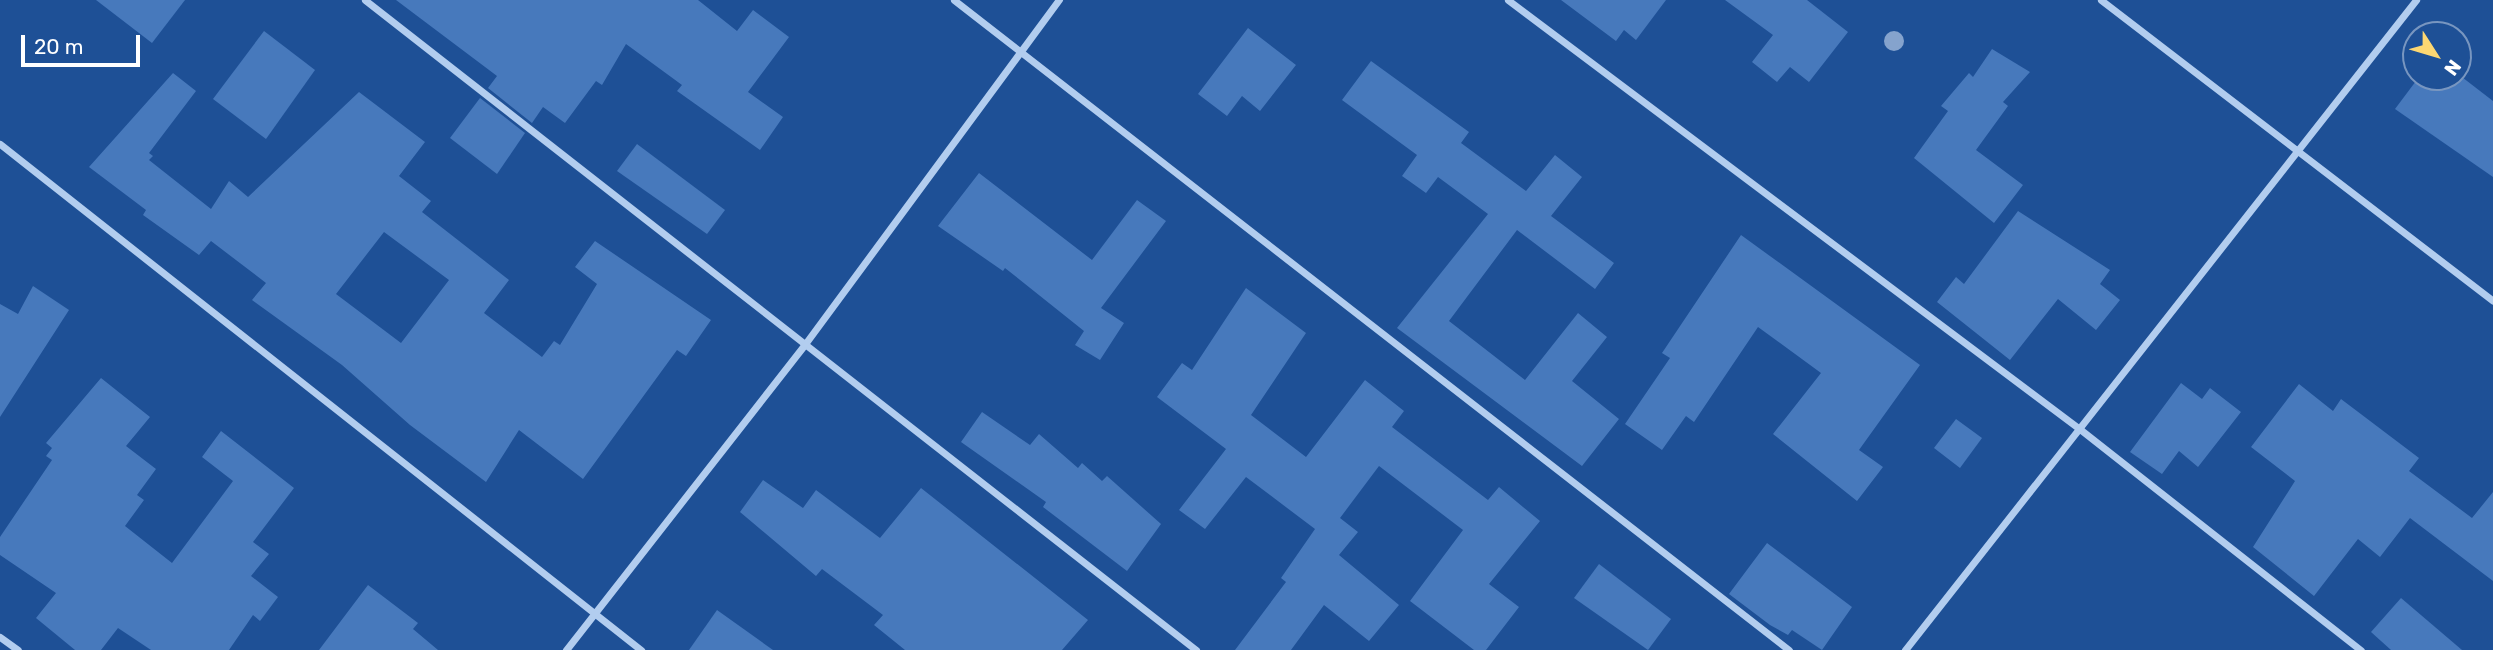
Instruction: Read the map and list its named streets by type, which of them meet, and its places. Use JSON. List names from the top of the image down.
{
  "scale_bar": "20 m",
  "north": "bottom right"
}
